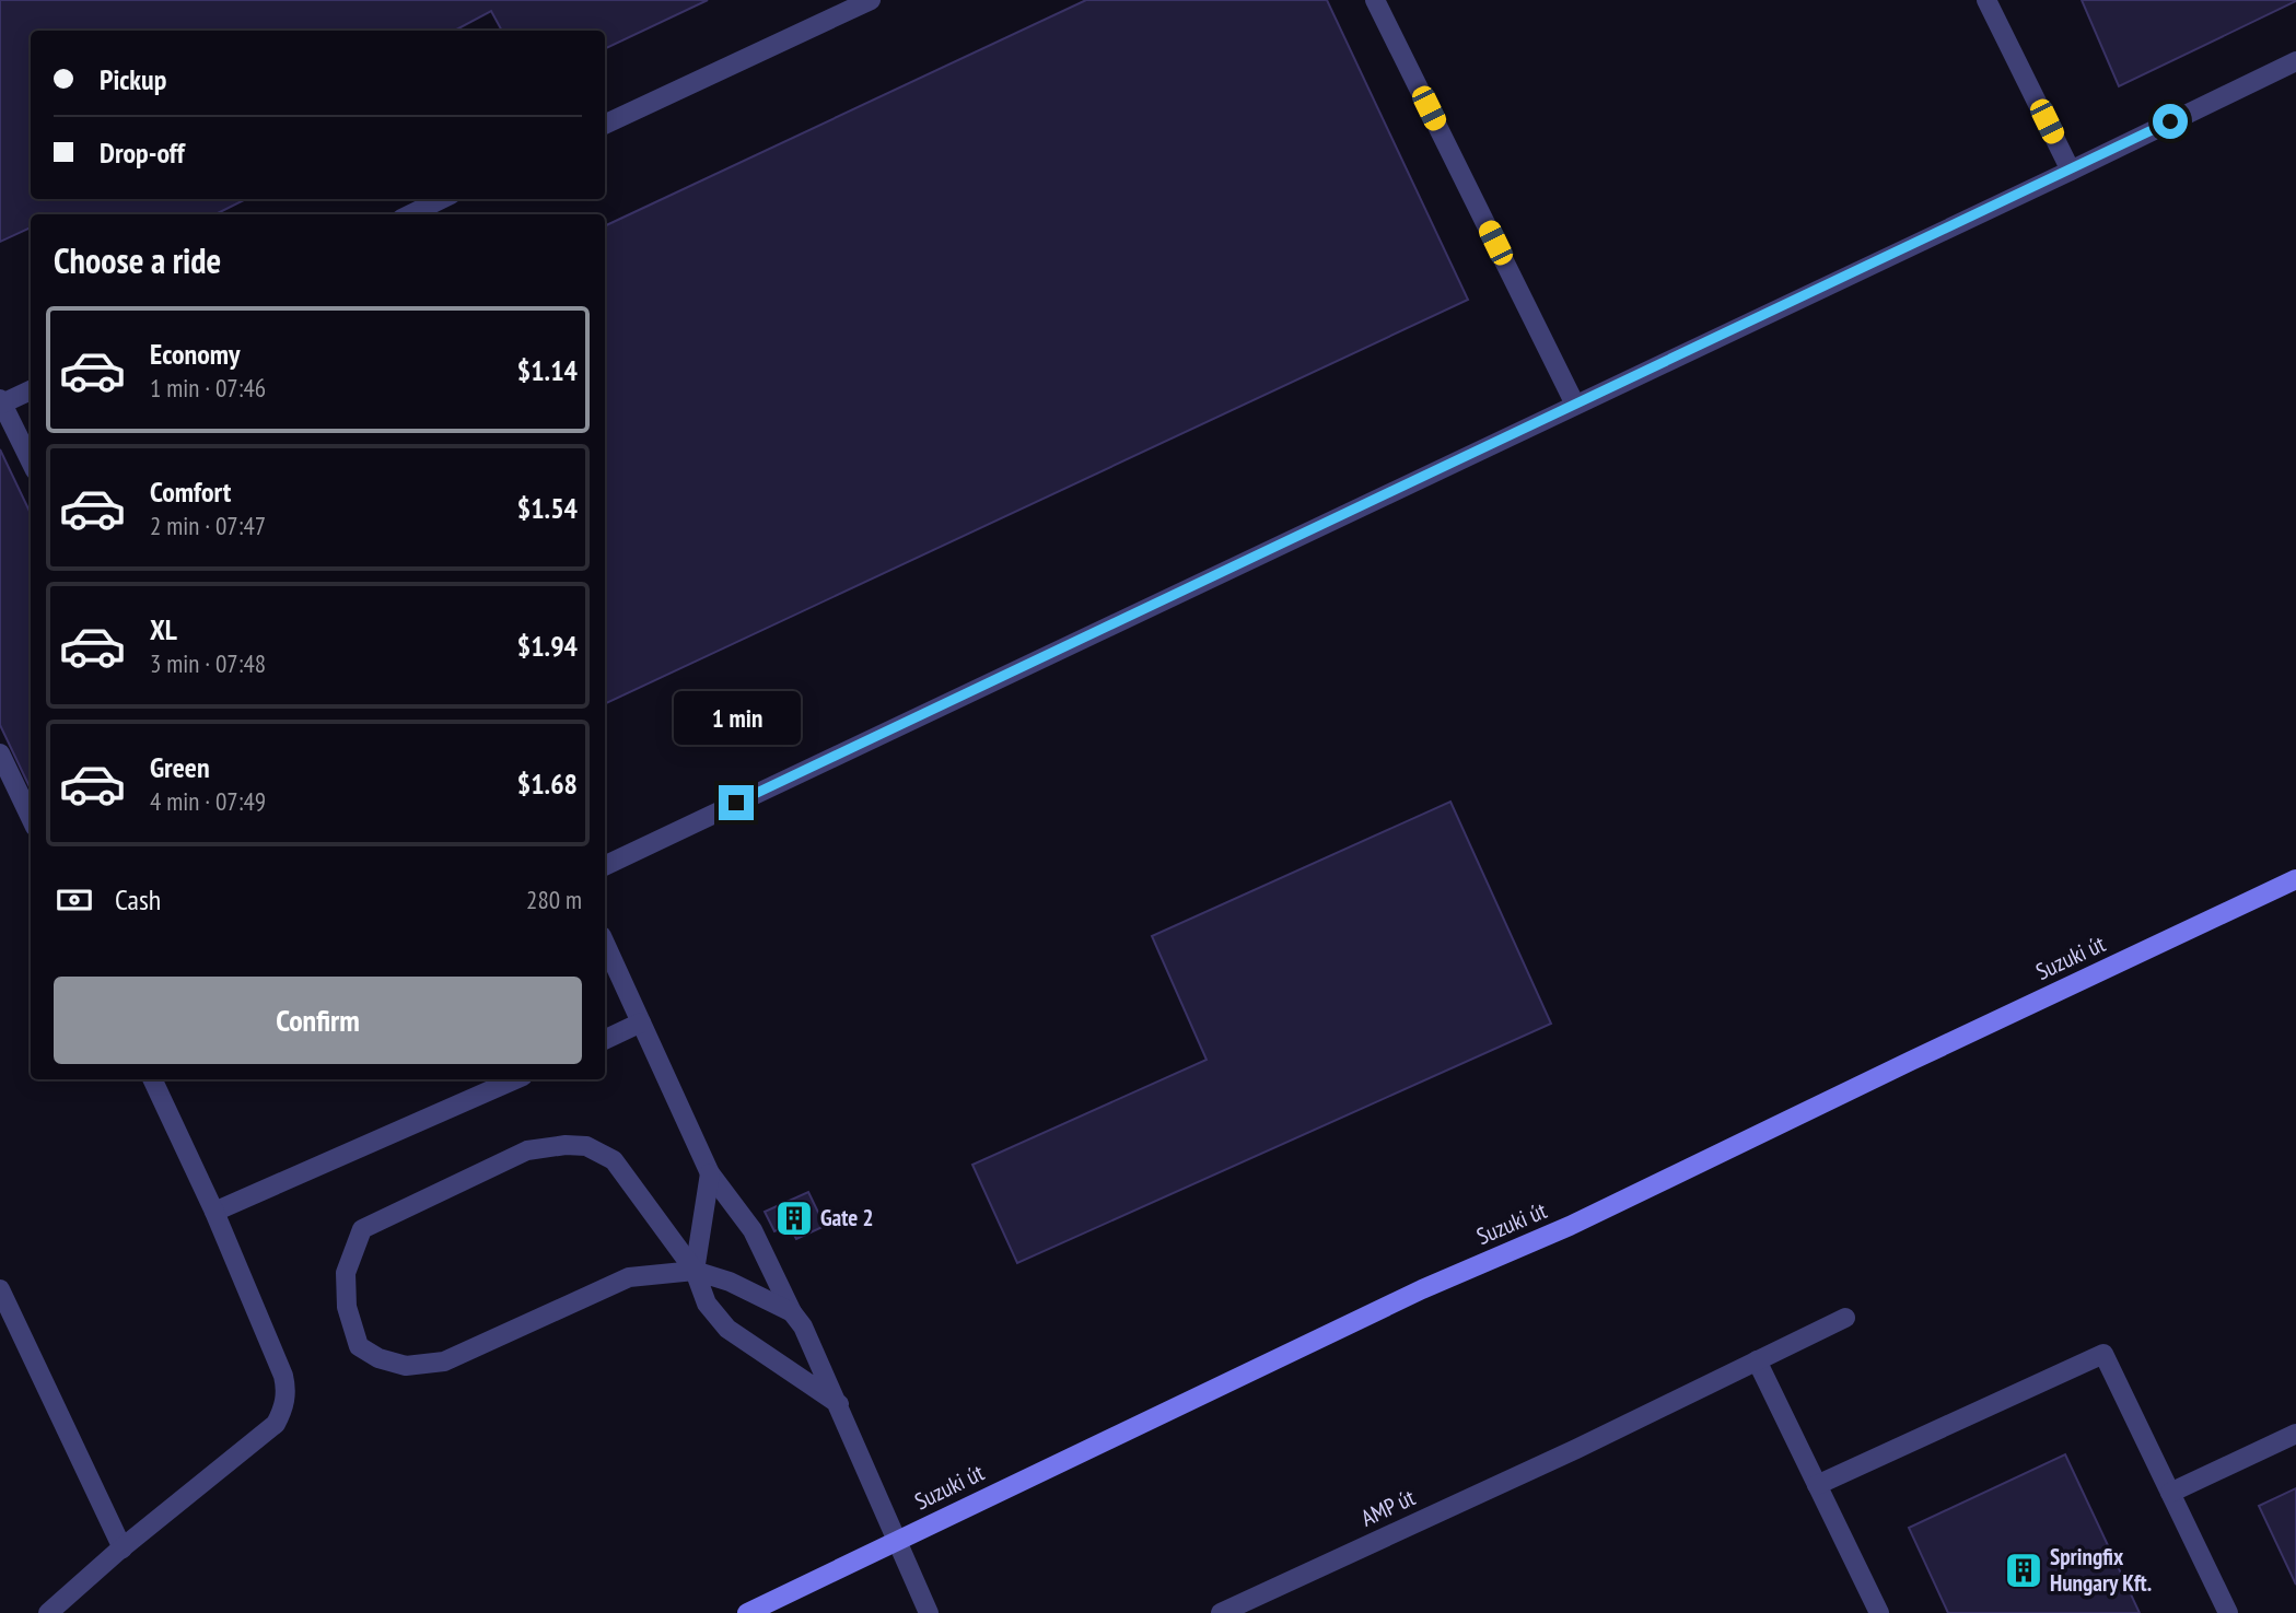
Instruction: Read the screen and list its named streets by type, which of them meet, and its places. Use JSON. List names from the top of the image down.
{
  "streets": {
    "main road": ["Suzuki út"],
    "street": ["AMP út"]
  },
  "places": {
    "building": ["Gate 2", "Springfix Hungary Kft."]
  },
  "page": {
    "banner": ["Pickup", "Drop-off"],
    "heading": "Choose a ride",
    "list": [
      {
        "name": "Economy",
        "note": "1 min · 07:46",
        "value": "$1.14"
      },
      {
        "name": "Comfort",
        "note": "2 min · 07:47",
        "value": "$1.54"
      },
      {
        "name": "XL",
        "note": "3 min · 07:48",
        "value": "$1.94"
      },
      {
        "name": "Green",
        "note": "4 min · 07:49",
        "value": "$1.68"
      }
    ],
    "bubble": "1 min",
    "pay": ["Cash", "280 m"],
    "buttons": "Confirm"
  }
}
